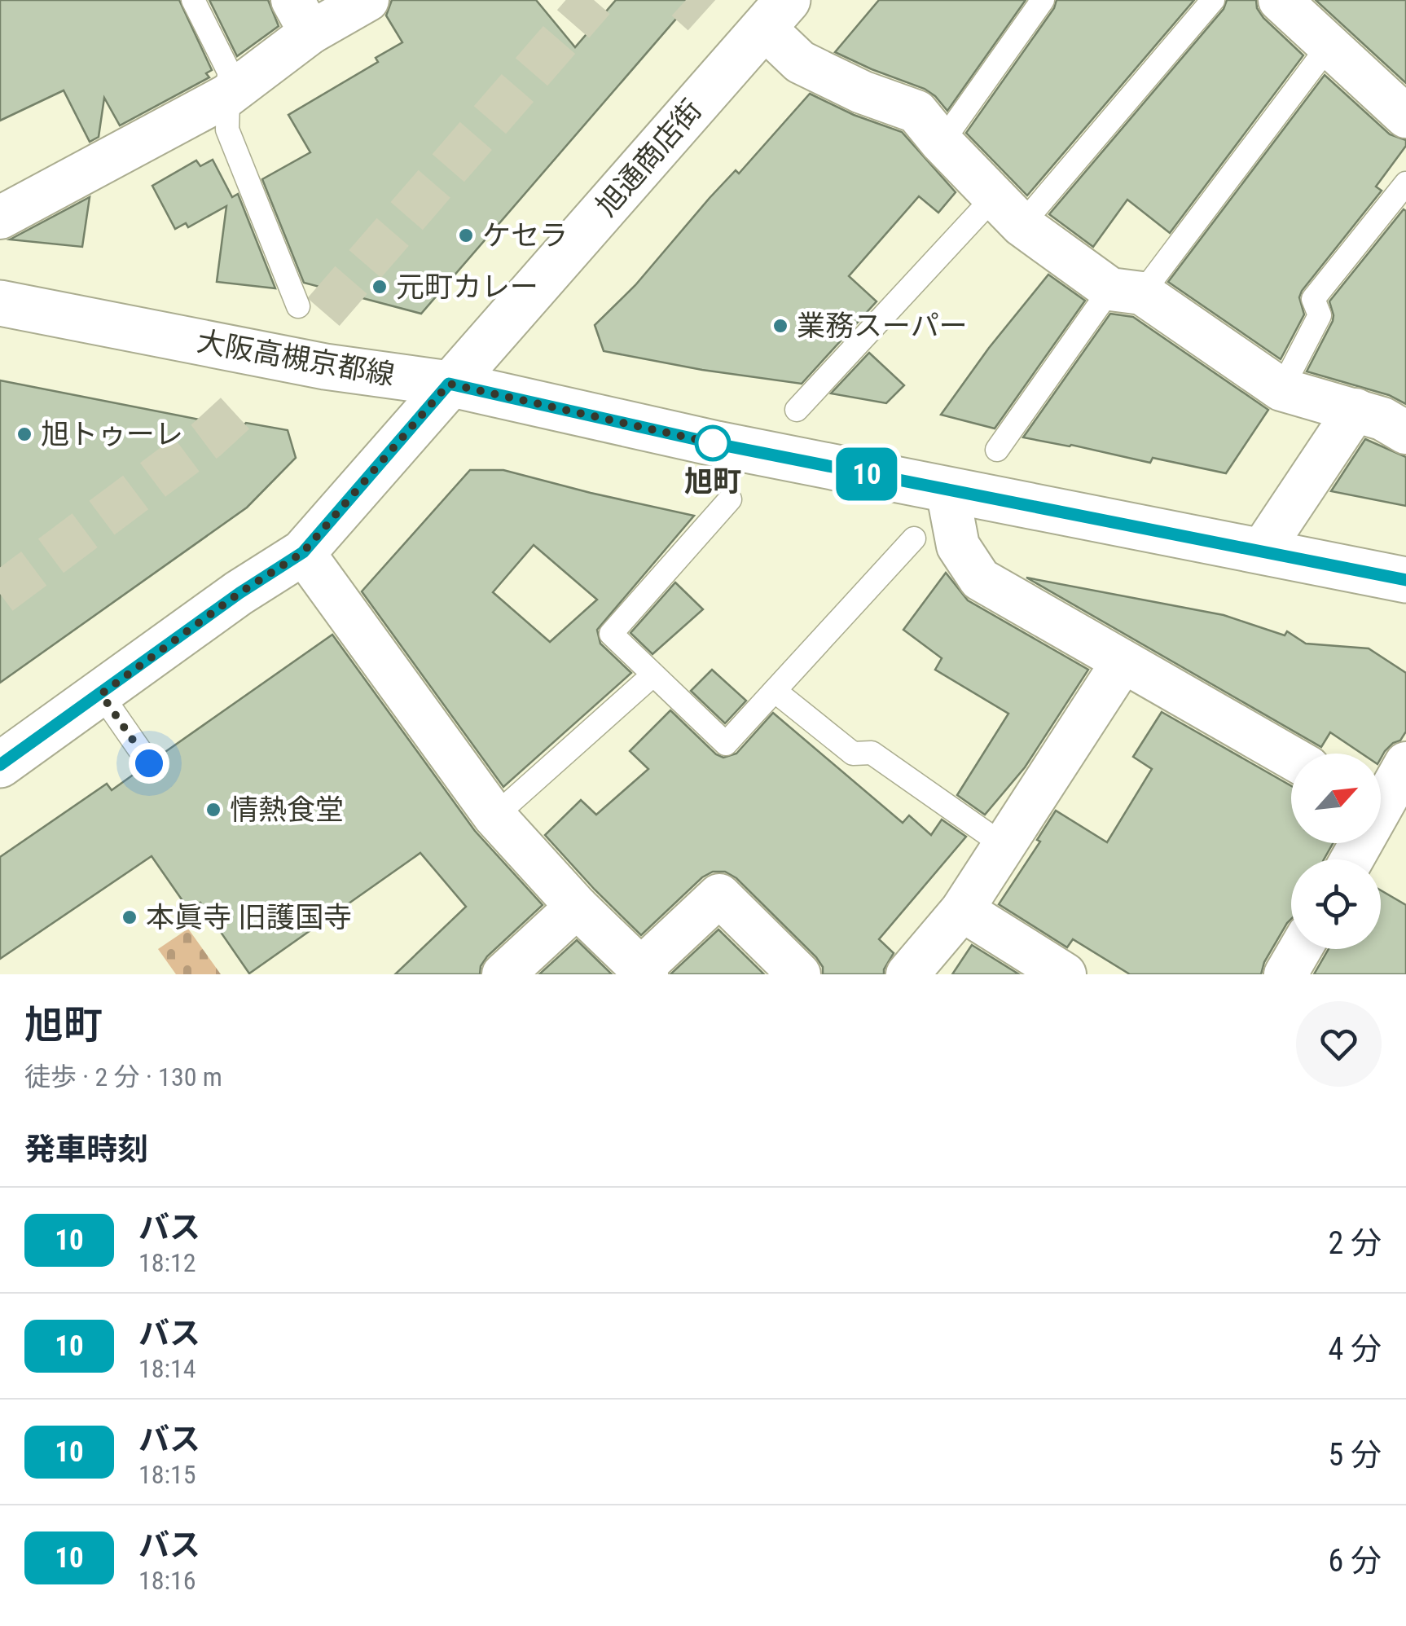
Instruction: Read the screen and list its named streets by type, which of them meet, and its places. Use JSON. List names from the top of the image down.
{
  "streets": {
    "main road": ["旭通商店街", "大阪高槻京都線"]
  },
  "crossings": [
    ["旭通商店街", "大阪高槻京都線"]
  ],
  "places": [
    "ケセラ",
    "元町カレー",
    "業務スーパー",
    "旭トゥーレ",
    "旭町",
    "情熱食堂",
    "本眞寺 旧護国寺"
  ],
  "lines": ["bus line 10"],
  "north": "top right",
  "page": {
    "on_map": "10",
    "heading": [
      ["旭町", "徒歩 · 2 分 · 130 m"],
      "発車時刻"
    ],
    "list": [
      {
        "mark": "10",
        "name": "バス",
        "note": "18:12",
        "value": "2 分"
      },
      {
        "mark": "10",
        "name": "バス",
        "note": "18:14",
        "value": "4 分"
      },
      {
        "mark": "10",
        "name": "バス",
        "note": "18:15",
        "value": "5 分"
      },
      {
        "mark": "10",
        "name": "バス",
        "note": "18:16",
        "value": "6 分"
      }
    ]
  }
}
